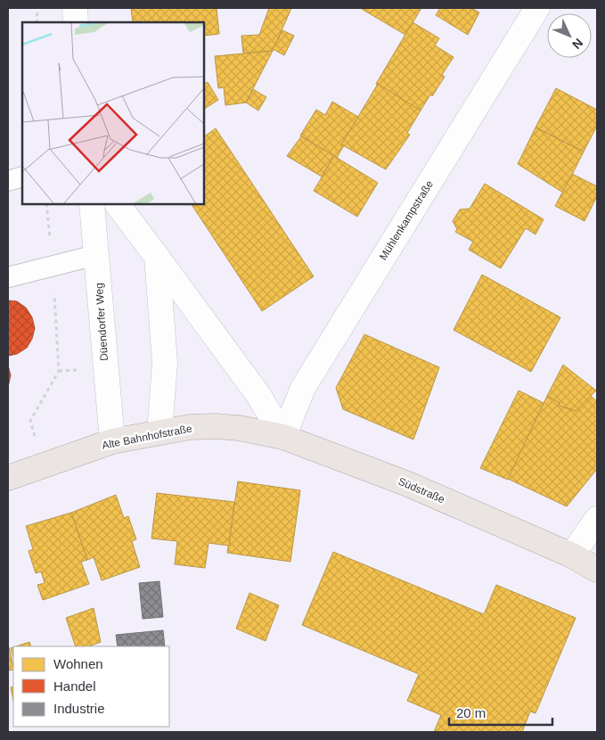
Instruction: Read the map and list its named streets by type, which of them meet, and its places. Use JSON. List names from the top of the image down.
{
  "streets": {
    "main road": ["Alte Bahnhofstraße", "Südstraße"],
    "street": ["Mühlenkampstraße", "Düendorfer Weg"]
  },
  "crossings": [
    ["Mühlenkampstraße", "Südstraße"],
    ["Düendorfer Weg", "Alte Bahnhofstraße"],
    ["Alte Bahnhofstraße", "Südstraße"]
  ],
  "legend": ["Wohnen", "Handel", "Industrie"],
  "scale_bar": "20 m",
  "north": "bottom right"
}
